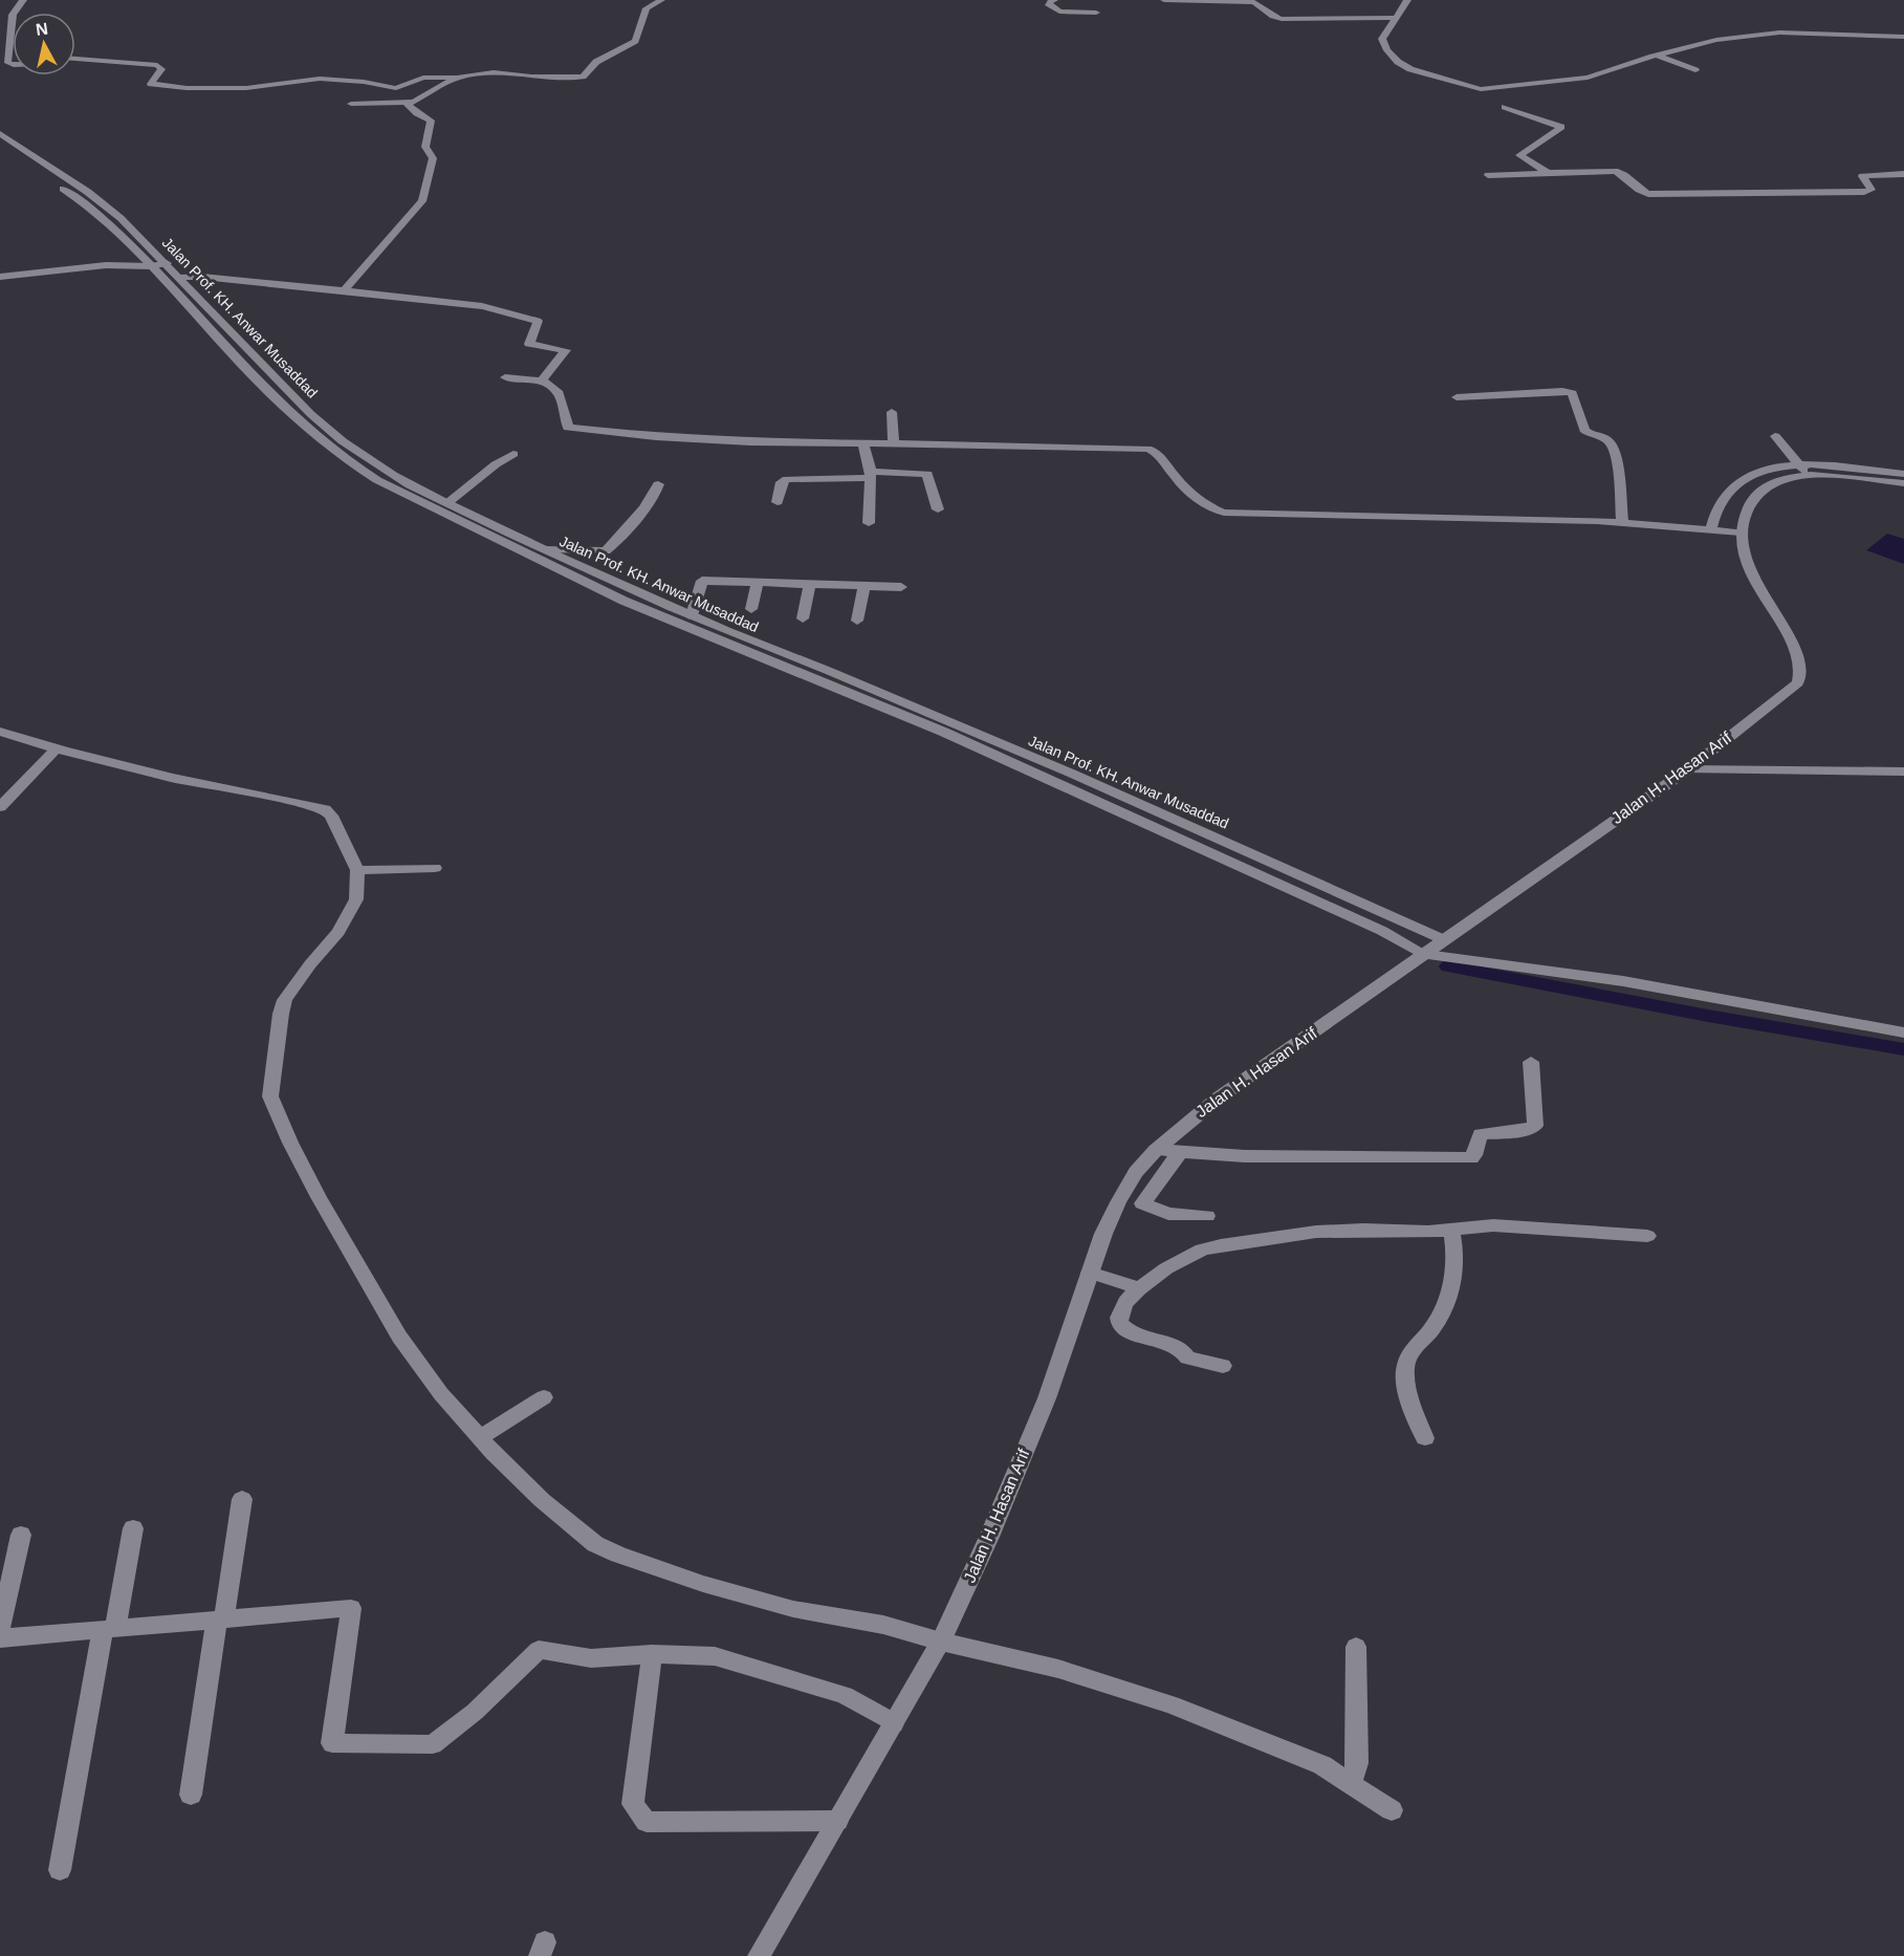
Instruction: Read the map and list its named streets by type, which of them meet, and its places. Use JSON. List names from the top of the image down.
{
  "streets": {
    "street": ["Jalan Prof. KH. Anwar Musaddad", "Jalan H. Hasan Arif"]
  },
  "crossings": [
    ["Jalan Prof. KH. Anwar Musaddad", "Jalan H. Hasan Arif"]
  ],
  "north": "top"
}
